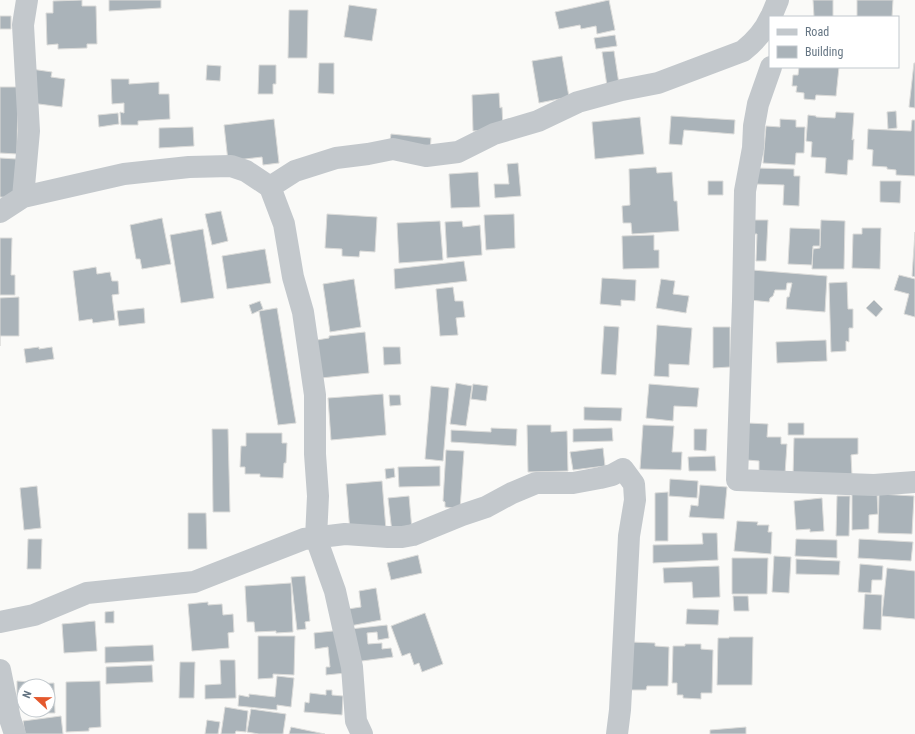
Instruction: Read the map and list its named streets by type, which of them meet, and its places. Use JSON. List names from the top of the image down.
{
  "legend": ["Road", "Building"],
  "north": "left"
}
